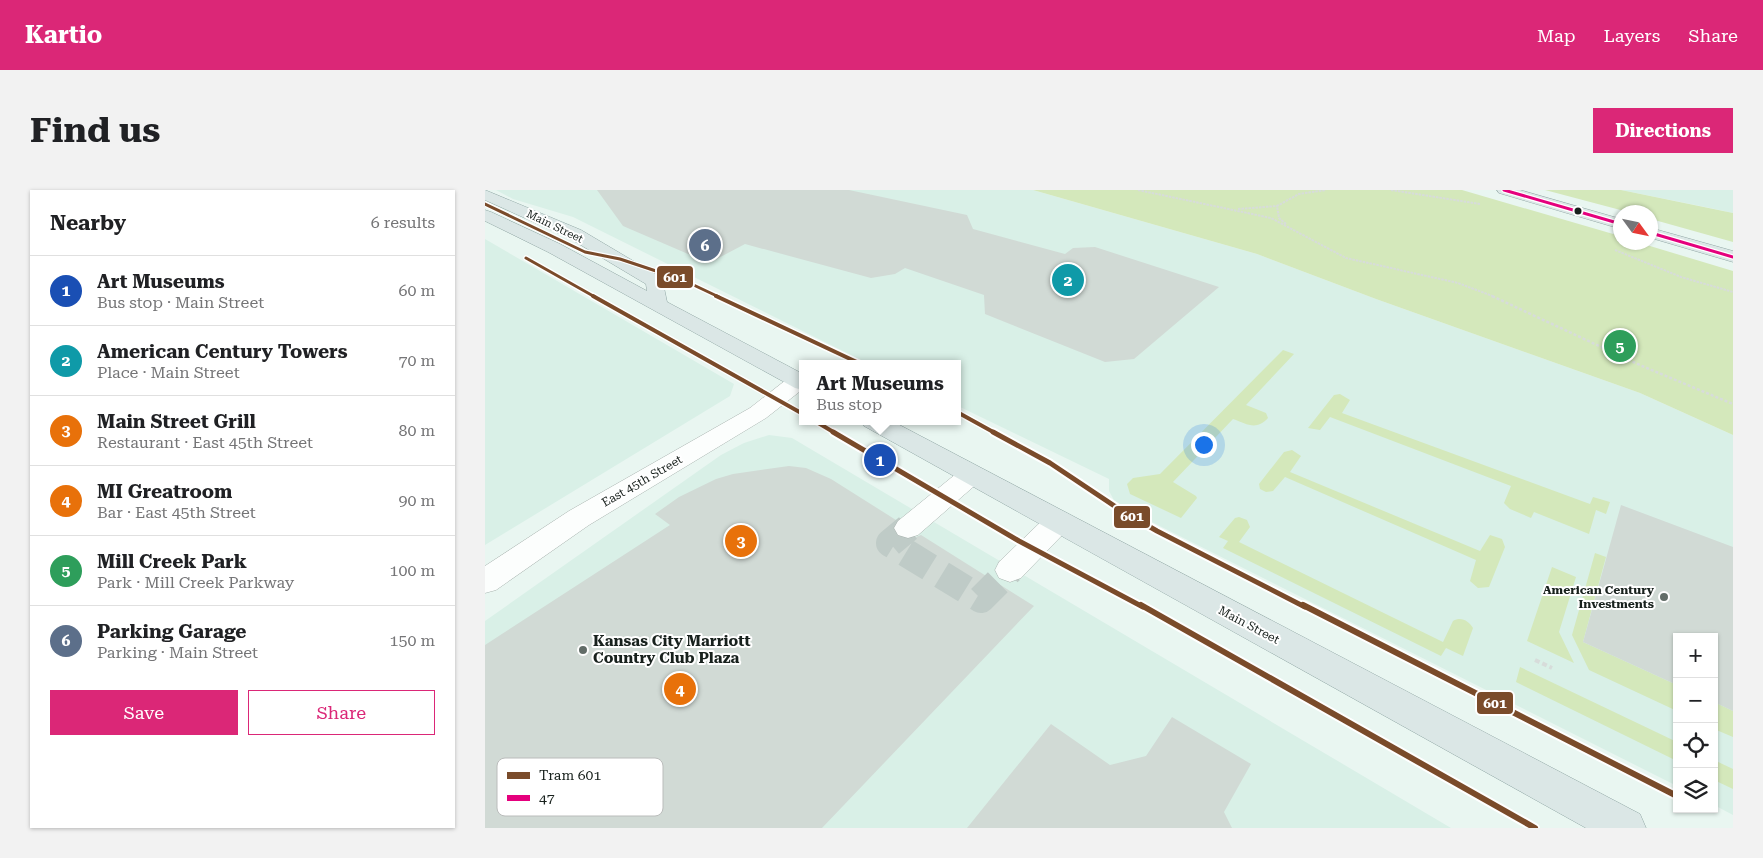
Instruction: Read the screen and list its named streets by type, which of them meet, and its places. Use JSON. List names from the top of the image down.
{
  "streets": {
    "main road": ["Main Street"],
    "street": ["East 45th Street"]
  },
  "places": ["American Century Investments", "Kansas City Marriott Country Club Plaza"],
  "lines": ["transit line 47", "tram line 601"],
  "legend": ["Tram 601", "47"],
  "north": "bottom right",
  "page": {
    "header": "Kartio",
    "nav": ["Map", "Layers", "Share"],
    "buttons": [
      "Directions",
      ["Save", "Share"]
    ],
    "title": "Find us",
    "heading": ["Nearby", "6 results"],
    "pins": [
      "6",
      "2",
      "5",
      "1",
      "3",
      "4"
    ],
    "list": [
      {
        "mark": "1",
        "name": "Art Museums",
        "note": "Bus stop · Main Street",
        "value": "60 m"
      },
      {
        "mark": "2",
        "name": "American Century Towers",
        "note": "Place · Main Street",
        "value": "70 m"
      },
      {
        "mark": "3",
        "name": "Main Street Grill",
        "note": "Restaurant · East 45th Street",
        "value": "80 m"
      },
      {
        "mark": "4",
        "name": "MI Greatroom",
        "note": "Bar · East 45th Street",
        "value": "90 m"
      },
      {
        "mark": "5",
        "name": "Mill Creek Park",
        "note": "Park · Mill Creek Parkway",
        "value": "100 m"
      },
      {
        "mark": "6",
        "name": "Parking Garage",
        "note": "Parking · Main Street",
        "value": "150 m"
      }
    ],
    "popup": ["Art Museums", "Bus stop"],
    "map_buttons": ["+", "−"]
  }
}
